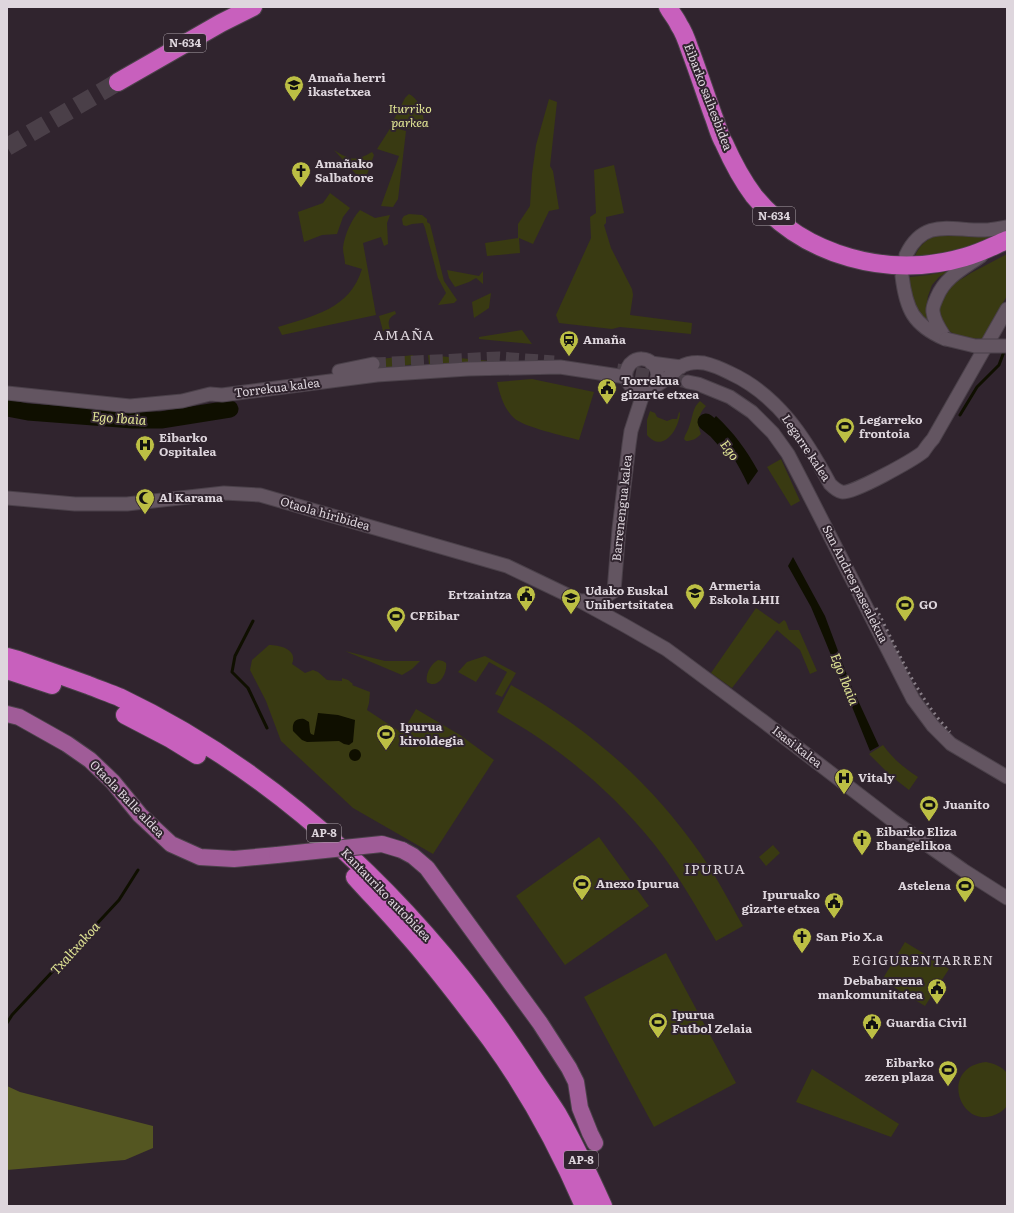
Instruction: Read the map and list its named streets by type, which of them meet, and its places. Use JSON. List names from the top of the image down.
{
  "streets": {
    "highway": [
      "N-634",
      "Eibarko saihesbidea",
      "AP-8",
      "Kantauriko autobidea"
    ],
    "main road": ["Otaola Balle aldea"],
    "street": [
      "Torrekua kalea",
      "Legarre kalea",
      "Barrenengua kalea",
      "Otaola hiribidea",
      "San Andres pasealekua",
      "Isasi kalea"
    ]
  },
  "crossings": [
    ["Torrekua kalea", "Barrenengua kalea"],
    ["Barrenengua kalea", "Otaola hiribidea"],
    ["Otaola hiribidea", "Isasi kalea"]
  ],
  "districts": ["AMAÑA", "IPURUA", "EGIGURENTARREN"],
  "water": ["Ego Ibaia", "Ego", "Txaltxakoa"],
  "parks": ["Iturriko parkea"],
  "places": {
    "school or university": ["Amaña herri ikastetxea", "Armeria Eskola LHII", "Udako Euskal Unibertsitatea"],
    "church": ["Amañako Salbatore", "Eibarko Eliza Ebangelikoa", "San Pio X.a"],
    "station": ["Amaña"],
    "public building": [
      "Torrekua gizarte etxea",
      "Ertzaintza",
      "Ipuruako gizarte etxea",
      "Debabarrena mankomunitatea",
      "Guardia Civil"
    ],
    "sports": [
      "Legarreko frontoia",
      "GO",
      "CFEibar",
      "Ipurua kiroldegia",
      "Juanito",
      "Anexo Ipurua",
      "Astelena",
      "Ipurua Futbol Zelaia",
      "Eibarko zezen plaza"
    ],
    "hospital": ["Eibarko Ospitalea", "Vitaly"],
    "mosque": ["Al Karama"]
  }
}
